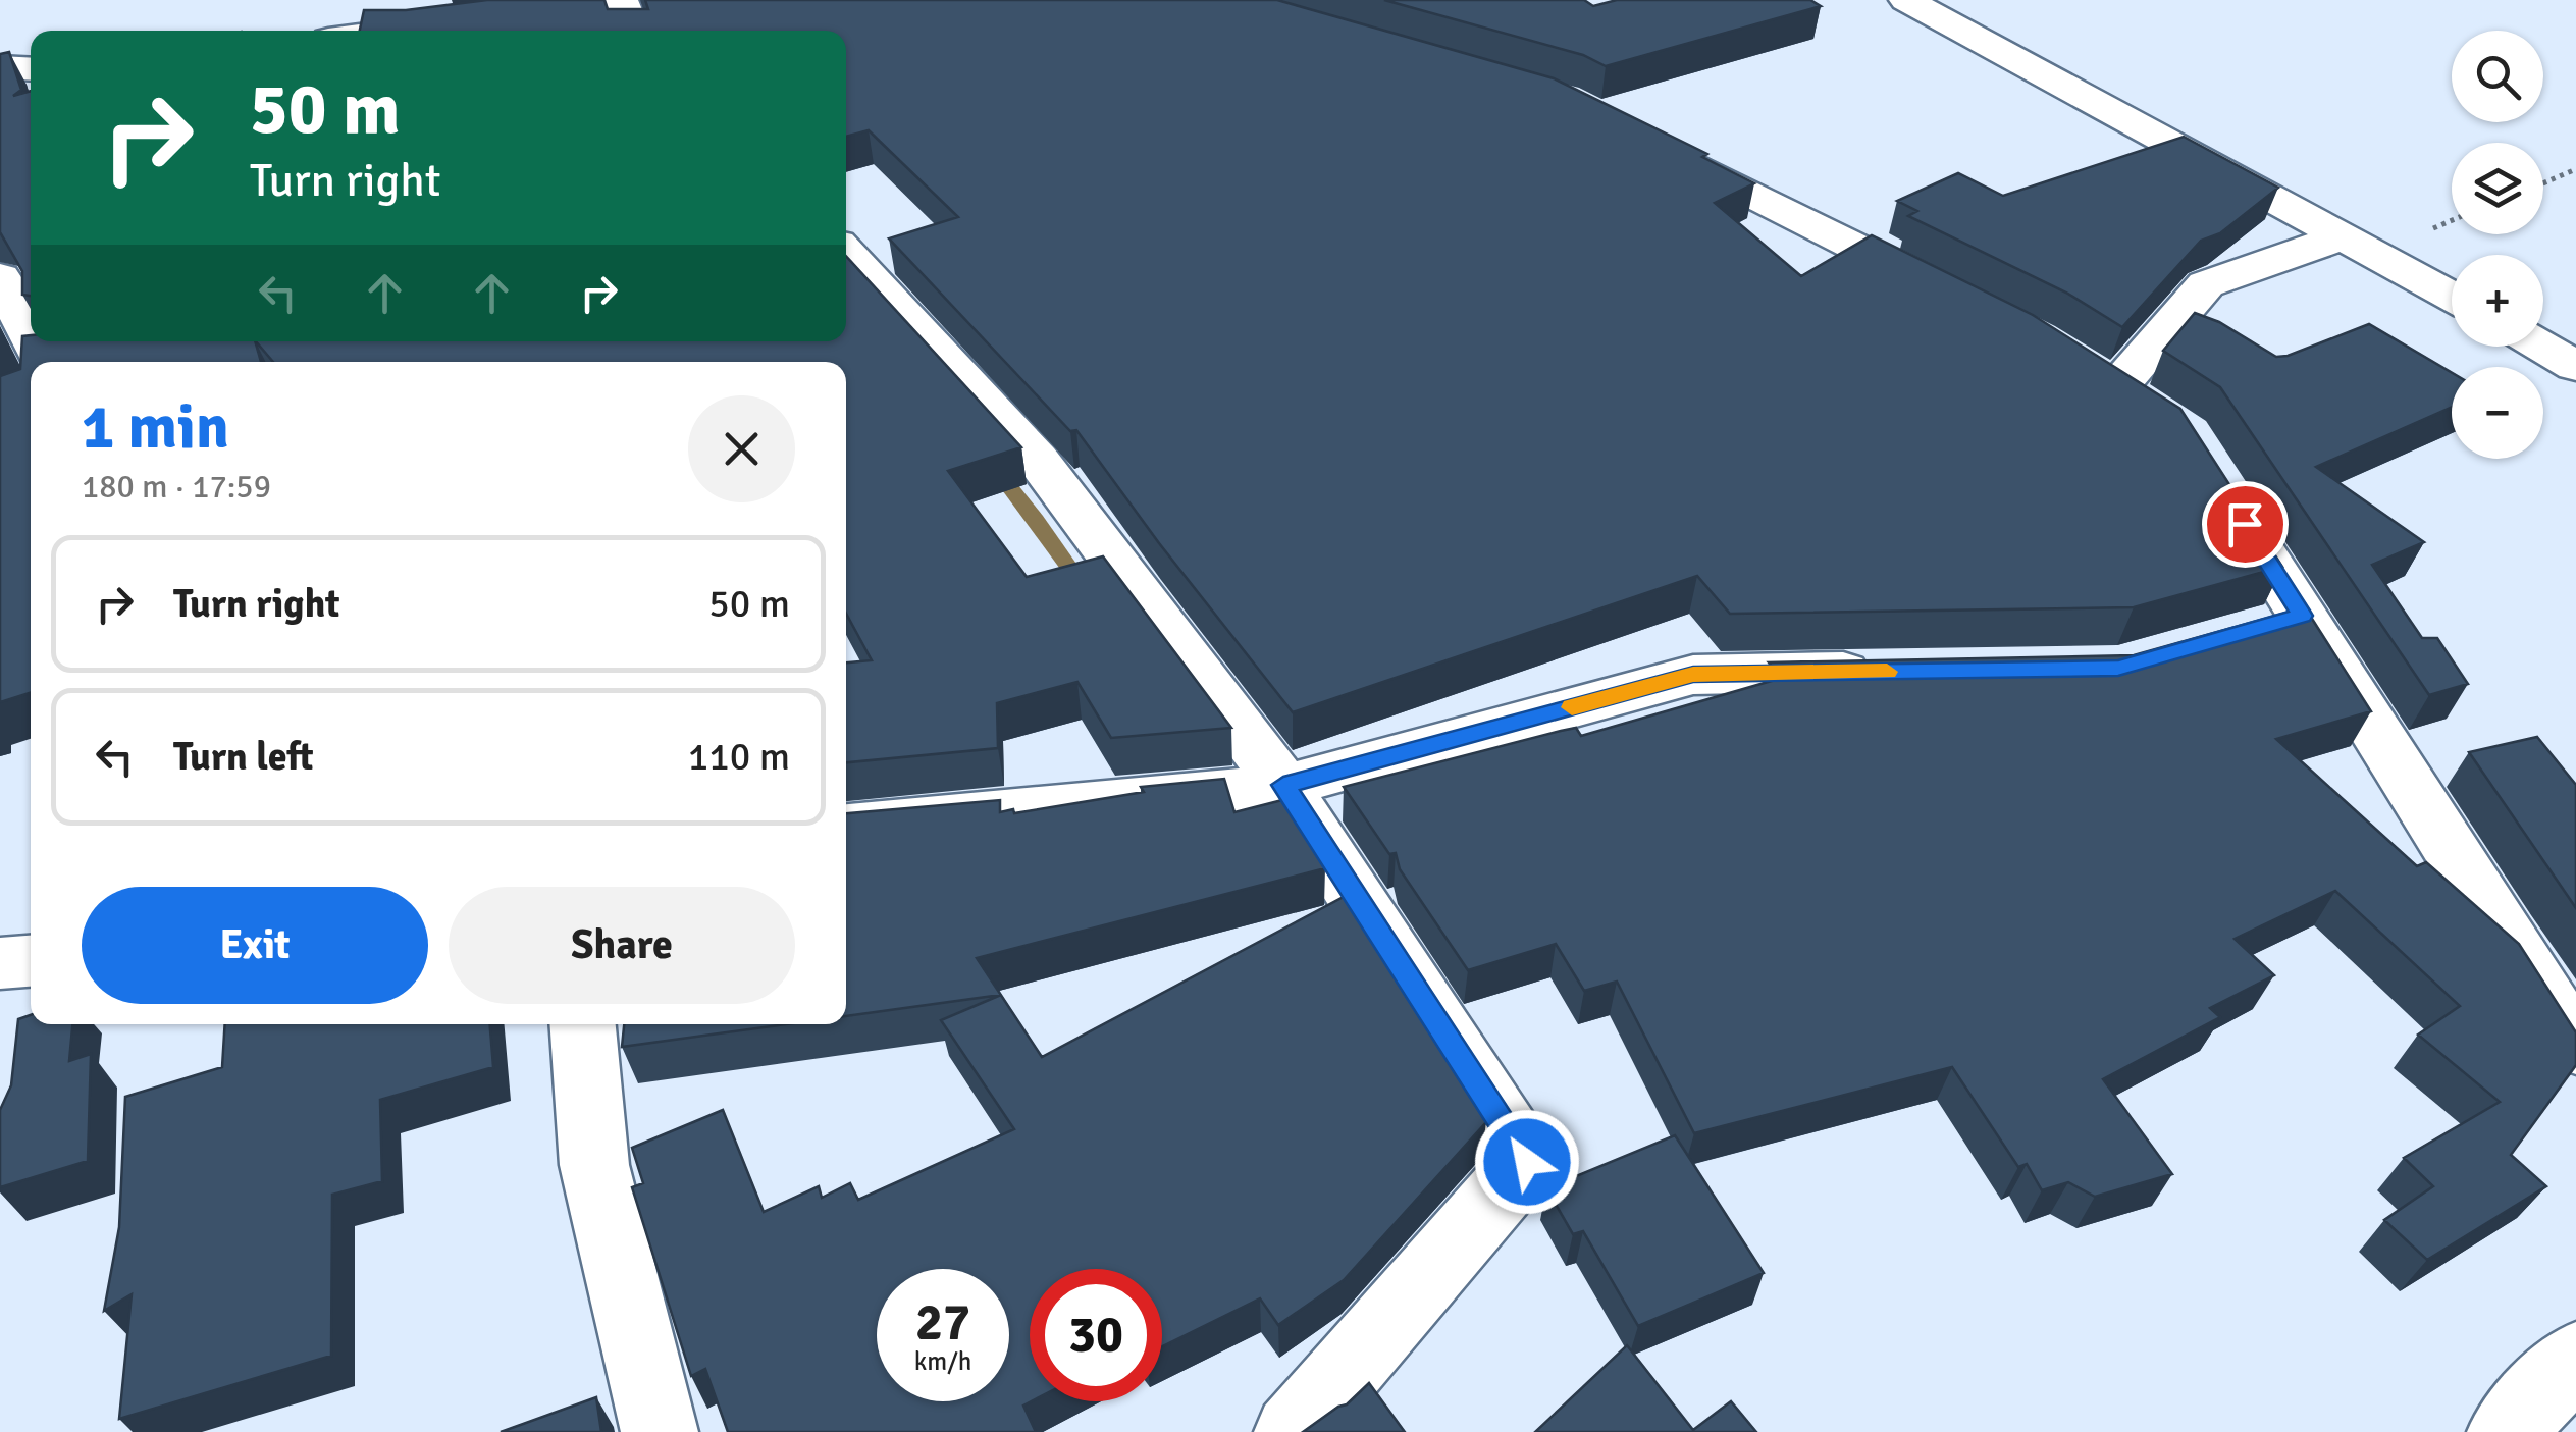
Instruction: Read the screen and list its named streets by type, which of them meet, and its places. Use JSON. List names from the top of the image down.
{
  "page": {
    "map_buttons": ["+", "−"],
    "turn": ["50 m", "Turn right"],
    "heading": ["1 min", "180 m · 17:59"],
    "list": [
      {
        "name": "Turn right",
        "value": "50 m"
      },
      {
        "name": "Turn left",
        "value": "110 m"
      }
    ],
    "buttons": ["Exit", "Share"],
    "speed": "27 km/h",
    "limit": "30"
  }
}
